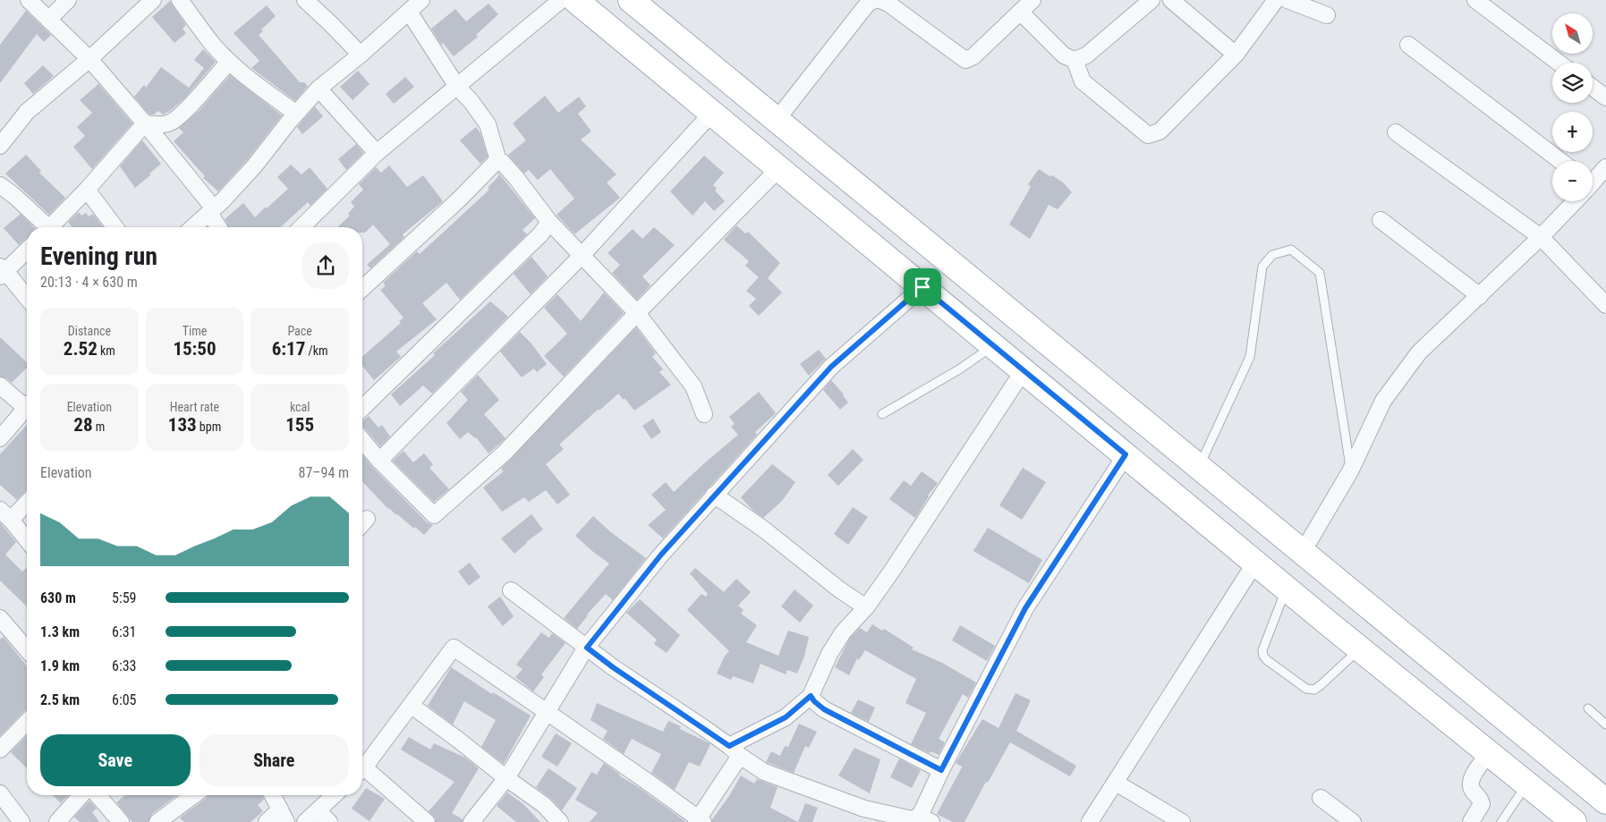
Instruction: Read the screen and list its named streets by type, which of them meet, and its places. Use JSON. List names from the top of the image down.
{
  "north": "top left",
  "page": {
    "map_buttons": ["+", "−"],
    "heading": ["Evening run", "20:13 · 4 × 630 m"],
    "stats": [
      ["Distance", "2.52 km"],
      ["Time", "15:50"],
      ["Pace", "6:17 /km"],
      ["Elevation", "28 m"],
      ["Heart rate", "133 bpm"],
      ["kcal", "155"]
    ],
    "chart": ["Elevation", "87–94 m"],
    "list": [
      {
        "name": "630 m",
        "note": "5:59"
      },
      {
        "name": "1.3 km",
        "note": "6:31"
      },
      {
        "name": "1.9 km",
        "note": "6:33"
      },
      {
        "name": "2.5 km",
        "note": "6:05"
      }
    ],
    "buttons": ["Save", "Share"]
  }
}
